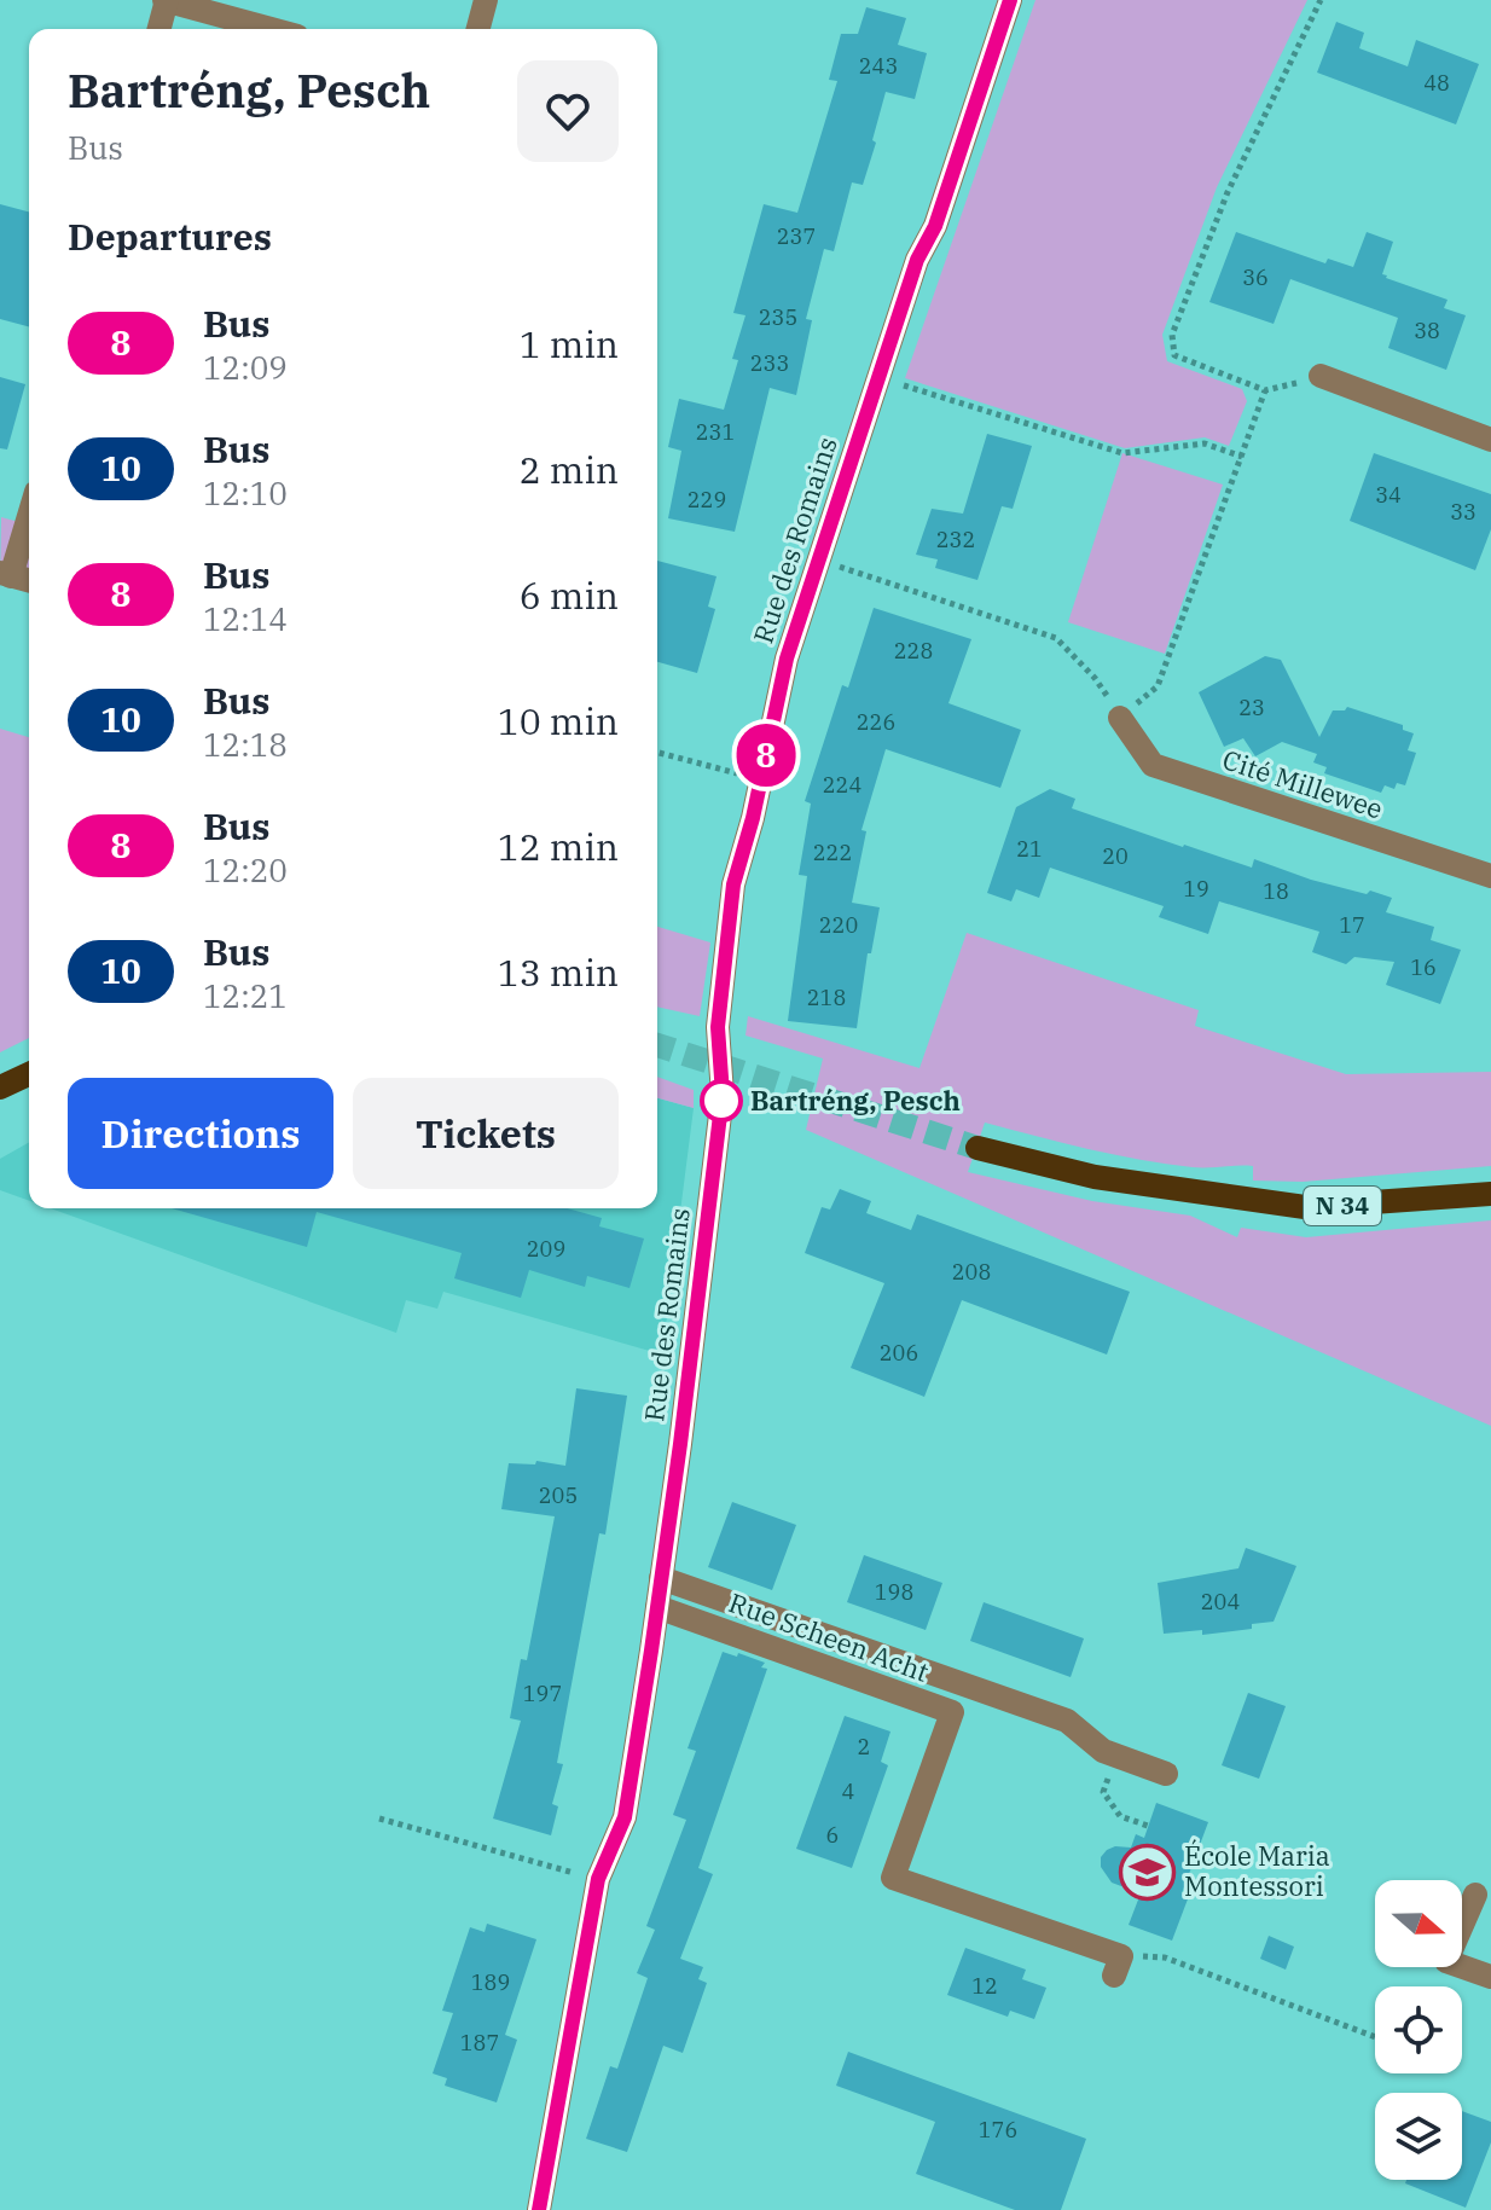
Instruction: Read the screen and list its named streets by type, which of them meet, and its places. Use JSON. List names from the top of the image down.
{
  "streets": {
    "main road": ["N 34"],
    "street": ["Rue des Romains", "Cité Millewee", "Rue Scheen Acht"]
  },
  "crossings": [
    ["Rue des Romains", "Rue Scheen Acht"]
  ],
  "places": {
    "other": ["Bartréng, Pesch"],
    "school or university": ["École Maria Montessori"]
  },
  "lines": ["bus line 8"],
  "house_numbers": [
    "243",
    "48",
    "237",
    "36",
    "235",
    "38",
    "233",
    "231",
    "34",
    "229",
    "33",
    "232",
    "228",
    "23",
    "226",
    "224",
    "21",
    "222",
    "20",
    "19",
    "18",
    "220",
    "17",
    "16",
    "218",
    "209",
    "208",
    "206",
    "205",
    "198",
    "204",
    "197",
    "2",
    "4",
    "6",
    "189",
    "12",
    "187",
    "176"
  ],
  "north": "right",
  "page": {
    "on_map": "8",
    "heading": [
      ["Bartréng, Pesch", "Bus"],
      "Departures"
    ],
    "list": [
      {
        "mark": "8",
        "name": "Bus",
        "note": "12:09",
        "value": "1 min"
      },
      {
        "mark": "10",
        "name": "Bus",
        "note": "12:10",
        "value": "2 min"
      },
      {
        "mark": "8",
        "name": "Bus",
        "note": "12:14",
        "value": "6 min"
      },
      {
        "mark": "10",
        "name": "Bus",
        "note": "12:18",
        "value": "10 min"
      },
      {
        "mark": "8",
        "name": "Bus",
        "note": "12:20",
        "value": "12 min"
      },
      {
        "mark": "10",
        "name": "Bus",
        "note": "12:21",
        "value": "13 min"
      }
    ],
    "buttons": ["Directions", "Tickets"]
  }
}
